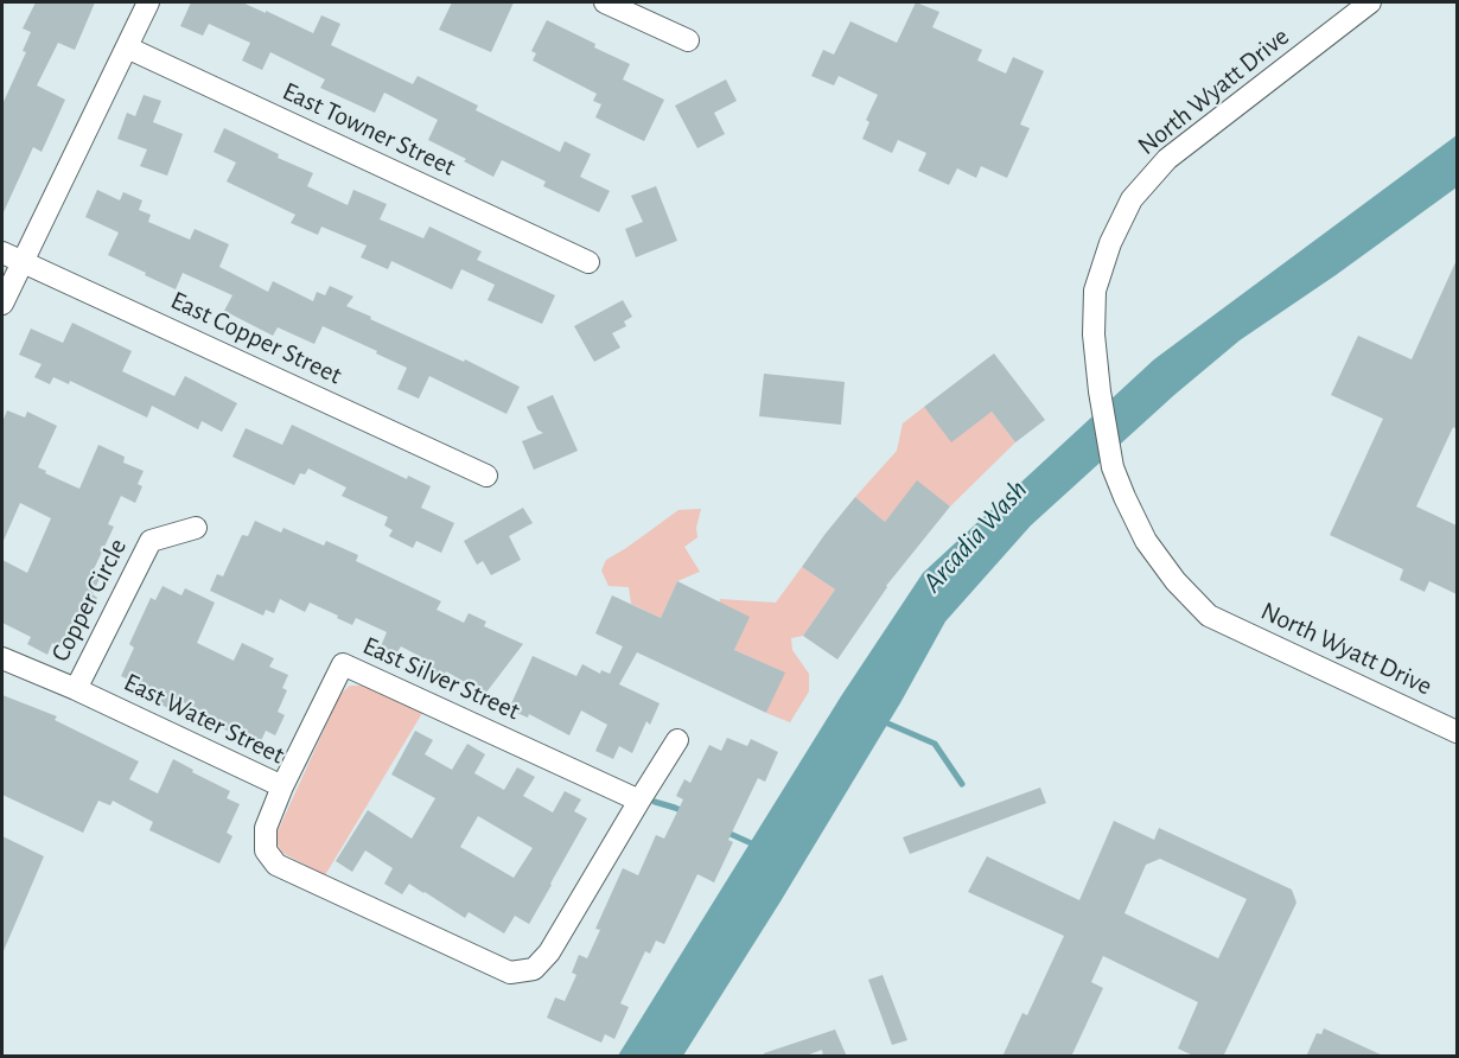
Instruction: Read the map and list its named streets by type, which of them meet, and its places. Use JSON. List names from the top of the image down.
{
  "streets": {
    "street": [
      "North Wyatt Drive",
      "East Towner Street",
      "East Copper Street",
      "Copper Circle",
      "East Silver Street",
      "East Water Street"
    ]
  },
  "crossings": [
    ["Copper Circle", "East Water Street"],
    ["East Silver Street", "East Water Street"]
  ],
  "water": ["Arcadia Wash"]
}
